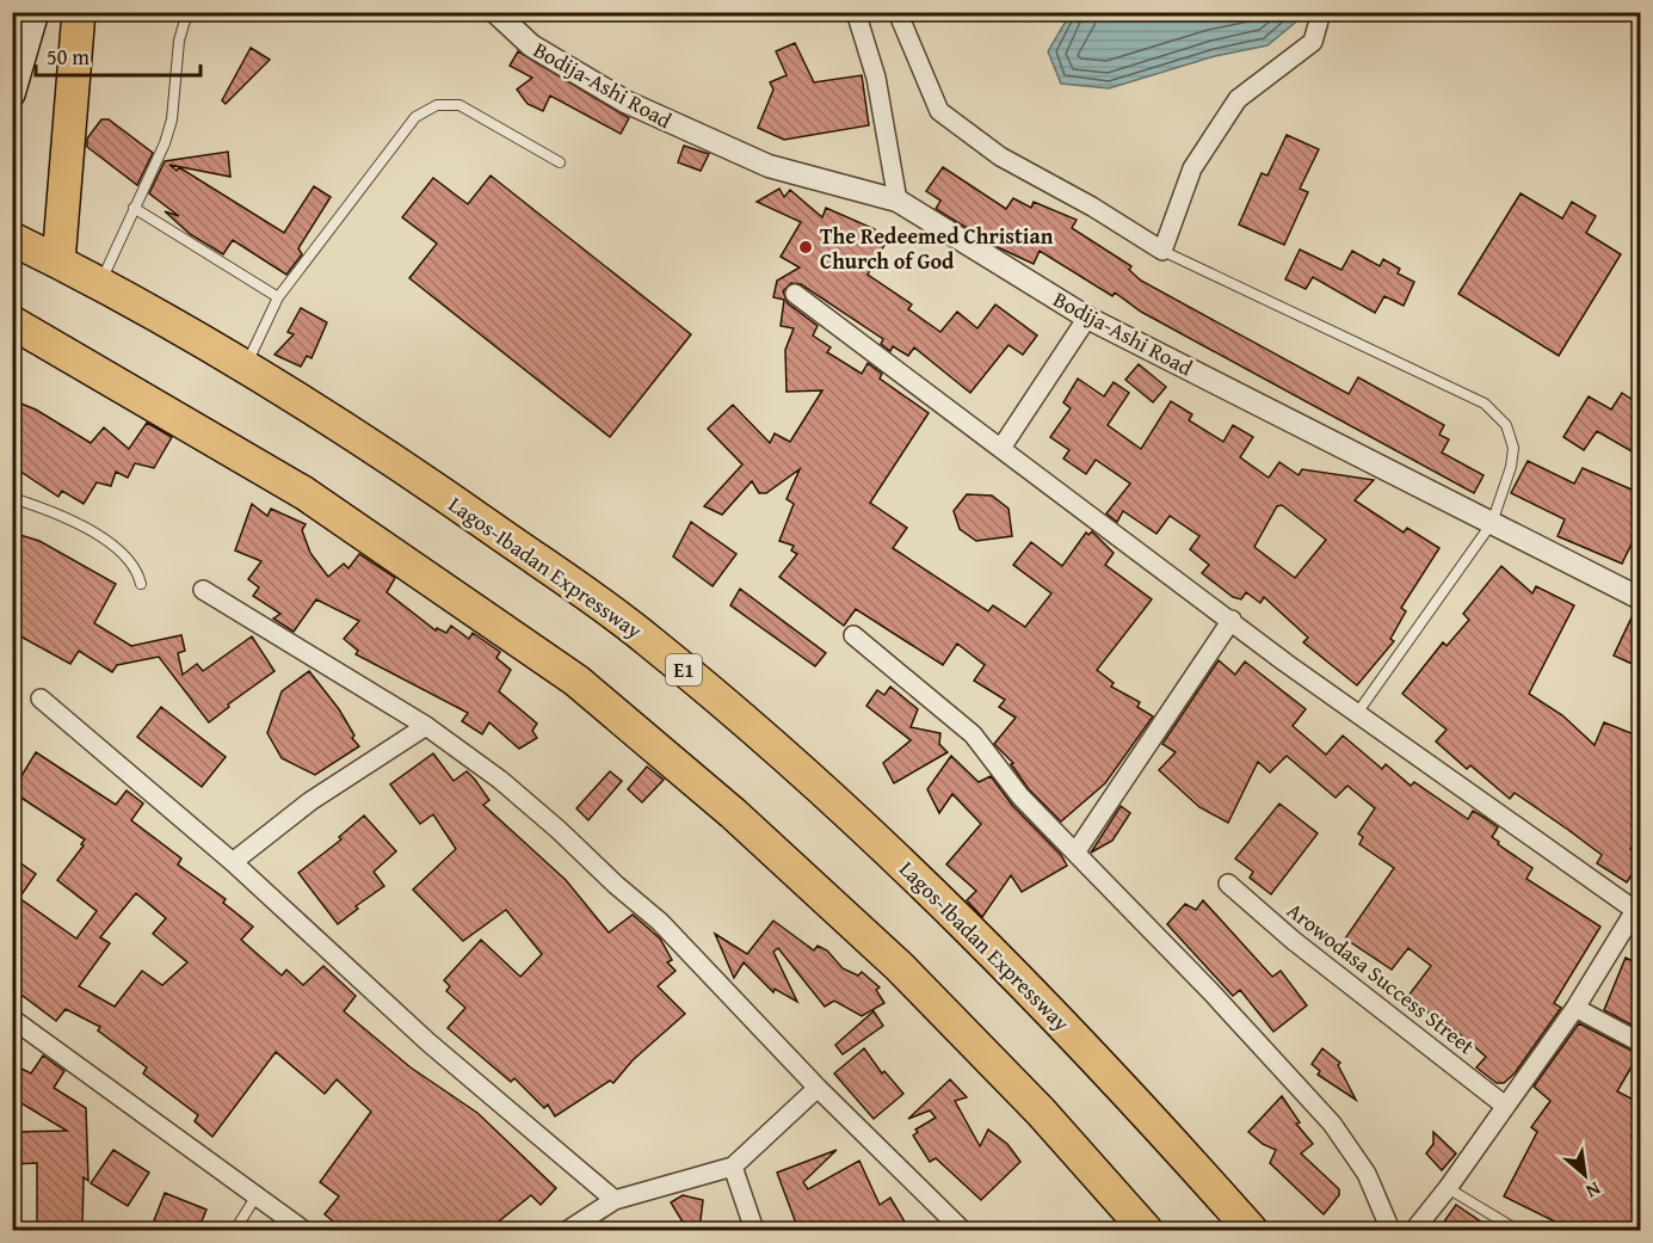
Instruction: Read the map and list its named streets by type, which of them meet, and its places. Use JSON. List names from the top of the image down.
{
  "streets": {
    "highway": ["Lagos-Ibadan Expressway", "E1"],
    "street": ["Bodija-Ashi Road", "Arowodasa Success Street"]
  },
  "places": ["The Redeemed Christian Church of God"],
  "scale_bar": "50 m",
  "north": "bottom right"
}
